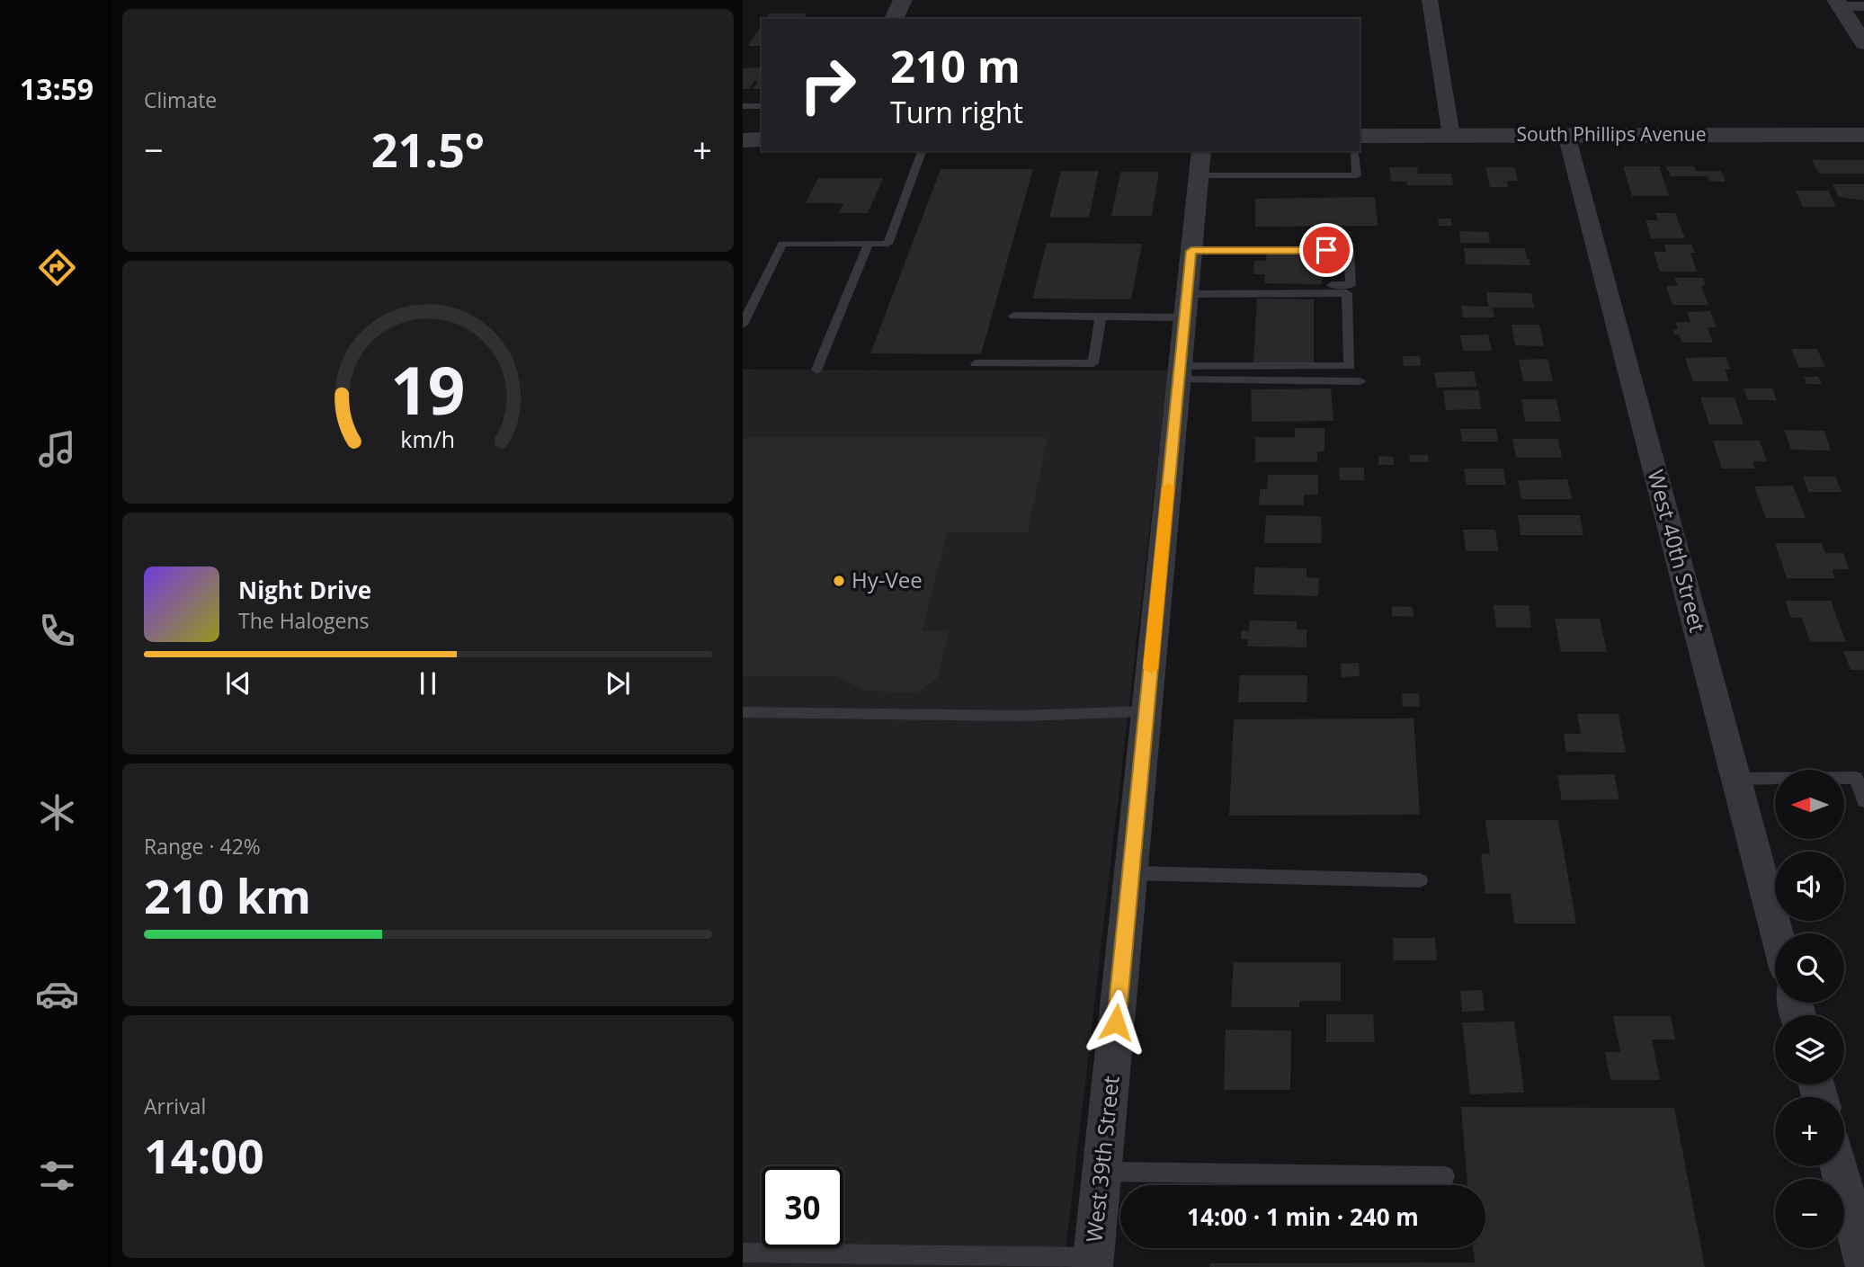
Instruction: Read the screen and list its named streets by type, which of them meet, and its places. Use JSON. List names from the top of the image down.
{
  "streets": {
    "street": ["South Phillips Avenue", "West 40th Street", "West 39th Street"]
  },
  "crossings": [
    ["South Phillips Avenue", "West 40th Street"]
  ],
  "places": ["Hy-Vee"],
  "north": "left",
  "page": {
    "tabs": "13:59",
    "tile": [
      "Climate",
      ["Range · 42%", "210 km"],
      ["Arrival", "14:00"]
    ],
    "turn": ["210 m", "Turn right"],
    "heat": ["−", "21.5°", "+"],
    "song": ["Night Drive", "The Halogens"],
    "map_buttons": ["+", "−"],
    "limit": "30",
    "trip": "14:00 · 1 min · 240 m",
    "gauge": ["19", "km/h"]
  }
}
